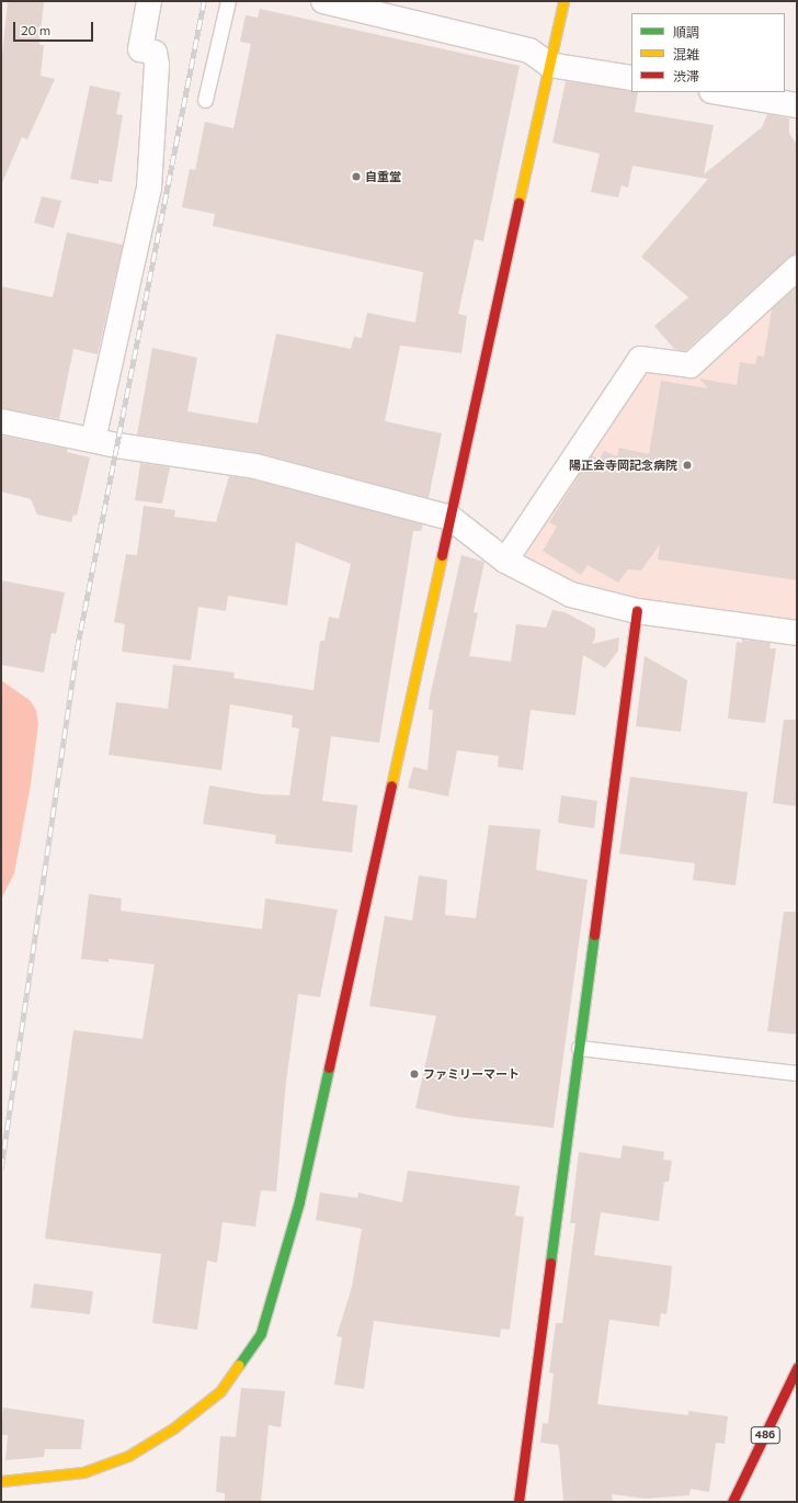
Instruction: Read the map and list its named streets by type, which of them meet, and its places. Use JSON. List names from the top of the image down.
{
  "streets": {
    "main road": ["486"]
  },
  "places": ["自重堂", "陽正会寺岡記念病院", "ファミリーマート"],
  "legend": ["順調", "混雑", "渋滞"],
  "scale_bar": "20 m"
}
